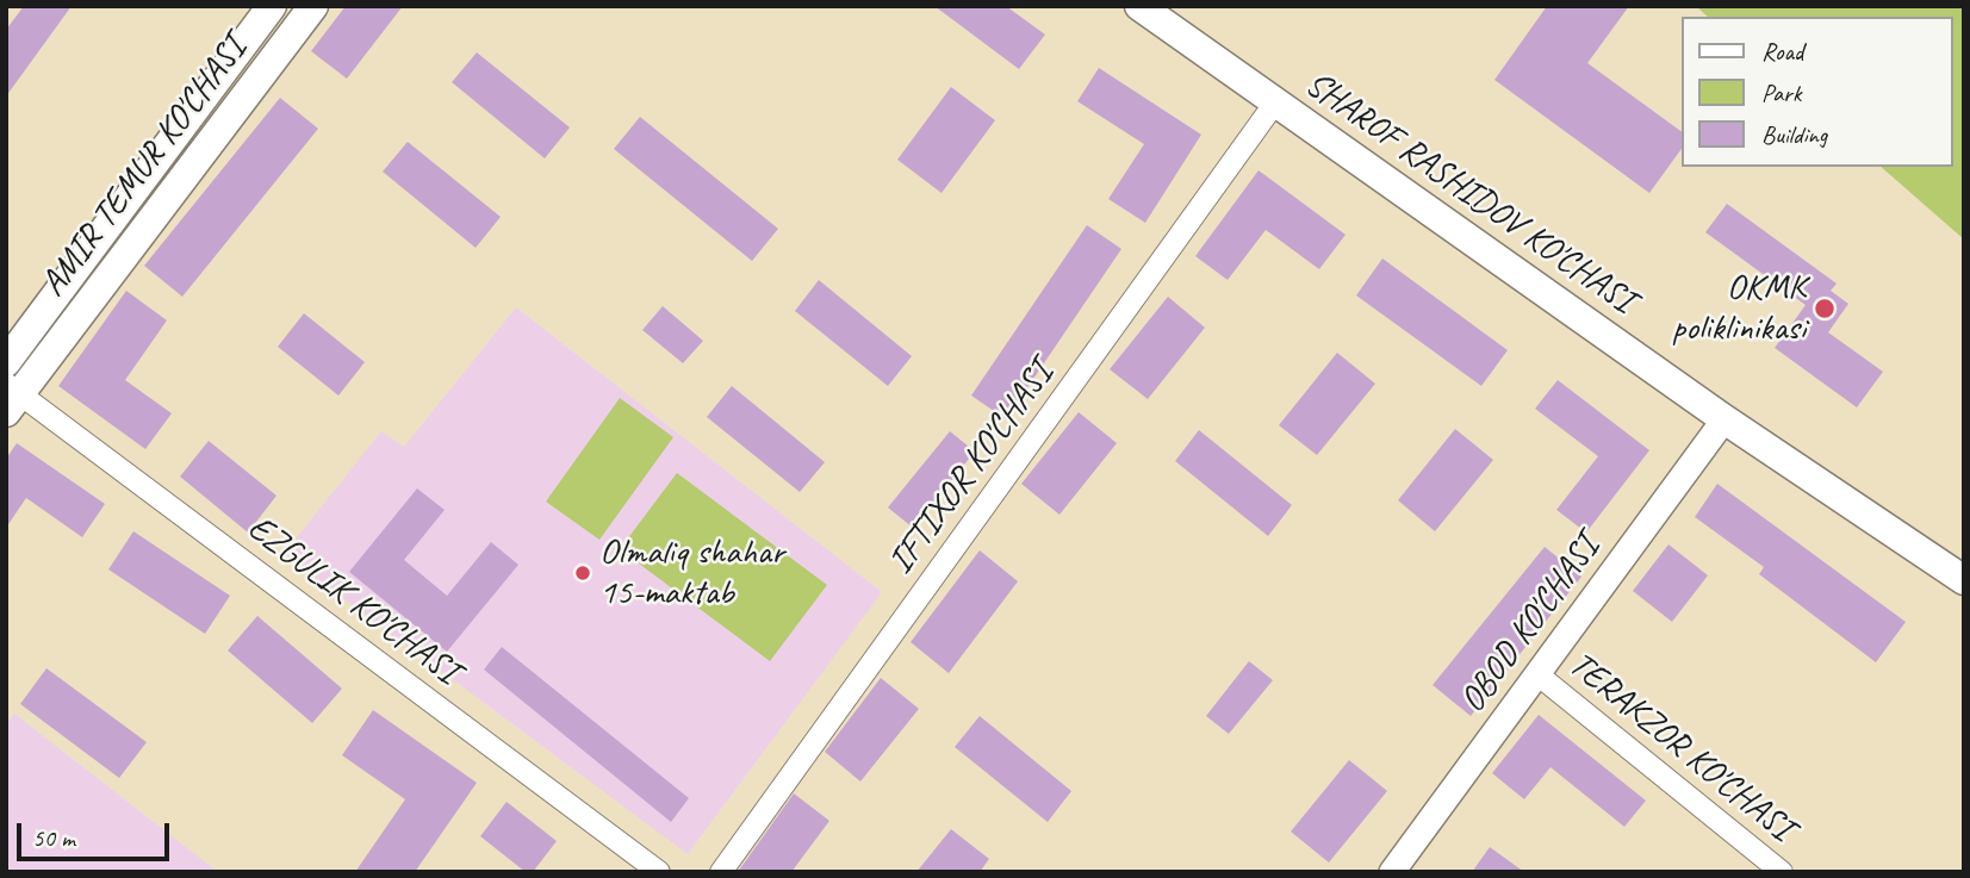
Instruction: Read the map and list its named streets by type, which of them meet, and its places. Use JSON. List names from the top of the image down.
{
  "streets": {
    "main road": ["AMIR TEMUR KO'CHASI", "SHAROF RASHIDOV KO'CHASI"],
    "street": [
      "IFTIXOR KO'CHASI",
      "EZGULIK KO'CHASI",
      "OBOD KO'CHASI",
      "TERAKZOR KO'CHASI"
    ]
  },
  "crossings": [
    ["AMIR TEMUR KO'CHASI", "EZGULIK KO'CHASI"],
    ["SHAROF RASHIDOV KO'CHASI", "IFTIXOR KO'CHASI"],
    ["SHAROF RASHIDOV KO'CHASI", "OBOD KO'CHASI"],
    ["OBOD KO'CHASI", "TERAKZOR KO'CHASI"]
  ],
  "places": ["OKMK poliklinikasi", "Olmaliq shahar 15-maktab"],
  "legend": ["Road", "Park", "Building"],
  "scale_bar": "50 m"
}
